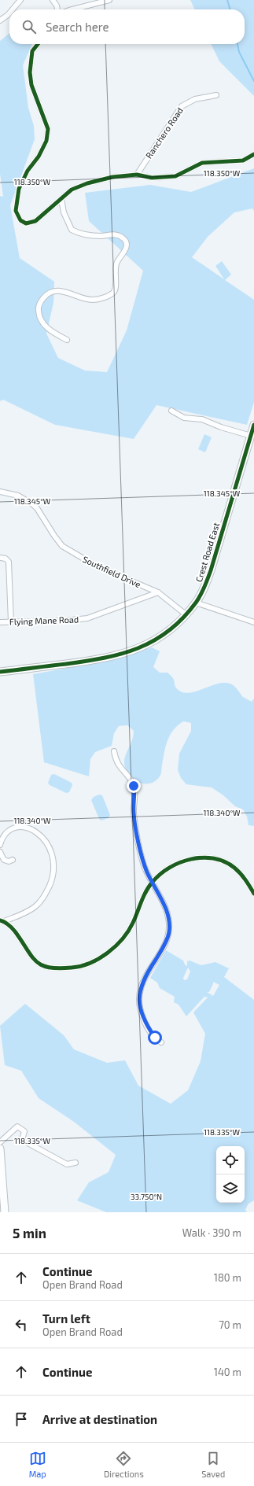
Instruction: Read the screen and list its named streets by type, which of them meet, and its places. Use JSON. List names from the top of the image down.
{
  "streets": {
    "street": [
      "Ranchero Road",
      "Crest Road East",
      "Southfield Drive",
      "Flying Mane Road"
    ]
  },
  "crossings": [
    ["Crest Road East", "Southfield Drive"],
    ["Southfield Drive", "Flying Mane Road"]
  ],
  "page": {
    "search": "Search here",
    "heading": ["5 min", "Walk · 390 m"],
    "list": [
      ["Continue", "Open Brand Road", "180 m"],
      ["Turn left", "Open Brand Road", "70 m"],
      ["Continue", "140 m"],
      "Arrive at destination"
    ],
    "nav": ["Map", "Directions", "Saved"]
  },
  "coordinates": [
    "118.350°W",
    "118.345°W",
    "118.340°W",
    "118.335°W",
    "33.750°N"
  ]
}
